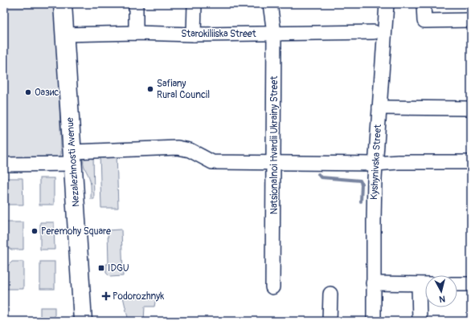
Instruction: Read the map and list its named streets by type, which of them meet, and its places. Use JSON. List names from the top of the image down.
{
  "streets": {
    "main road": ["Nezalezhnosti Avenue"],
    "street": ["Starokiliiska Street", "Natsionalnoi Hvardii Ukrainy Street", "Kyshynivska Street"]
  },
  "crossings": [
    ["Starokiliiska Street", "Natsionalnoi Hvardii Ukrainy Street"],
    ["Starokiliiska Street", "Nezalezhnosti Avenue"]
  ],
  "places": {
    "other": ["Safiany Rural Council", "Оазис", "Peremohy Square"],
    "transit": ["IDGU"],
    "health": ["Podorozhnyk"]
  },
  "north": "bottom"
}
